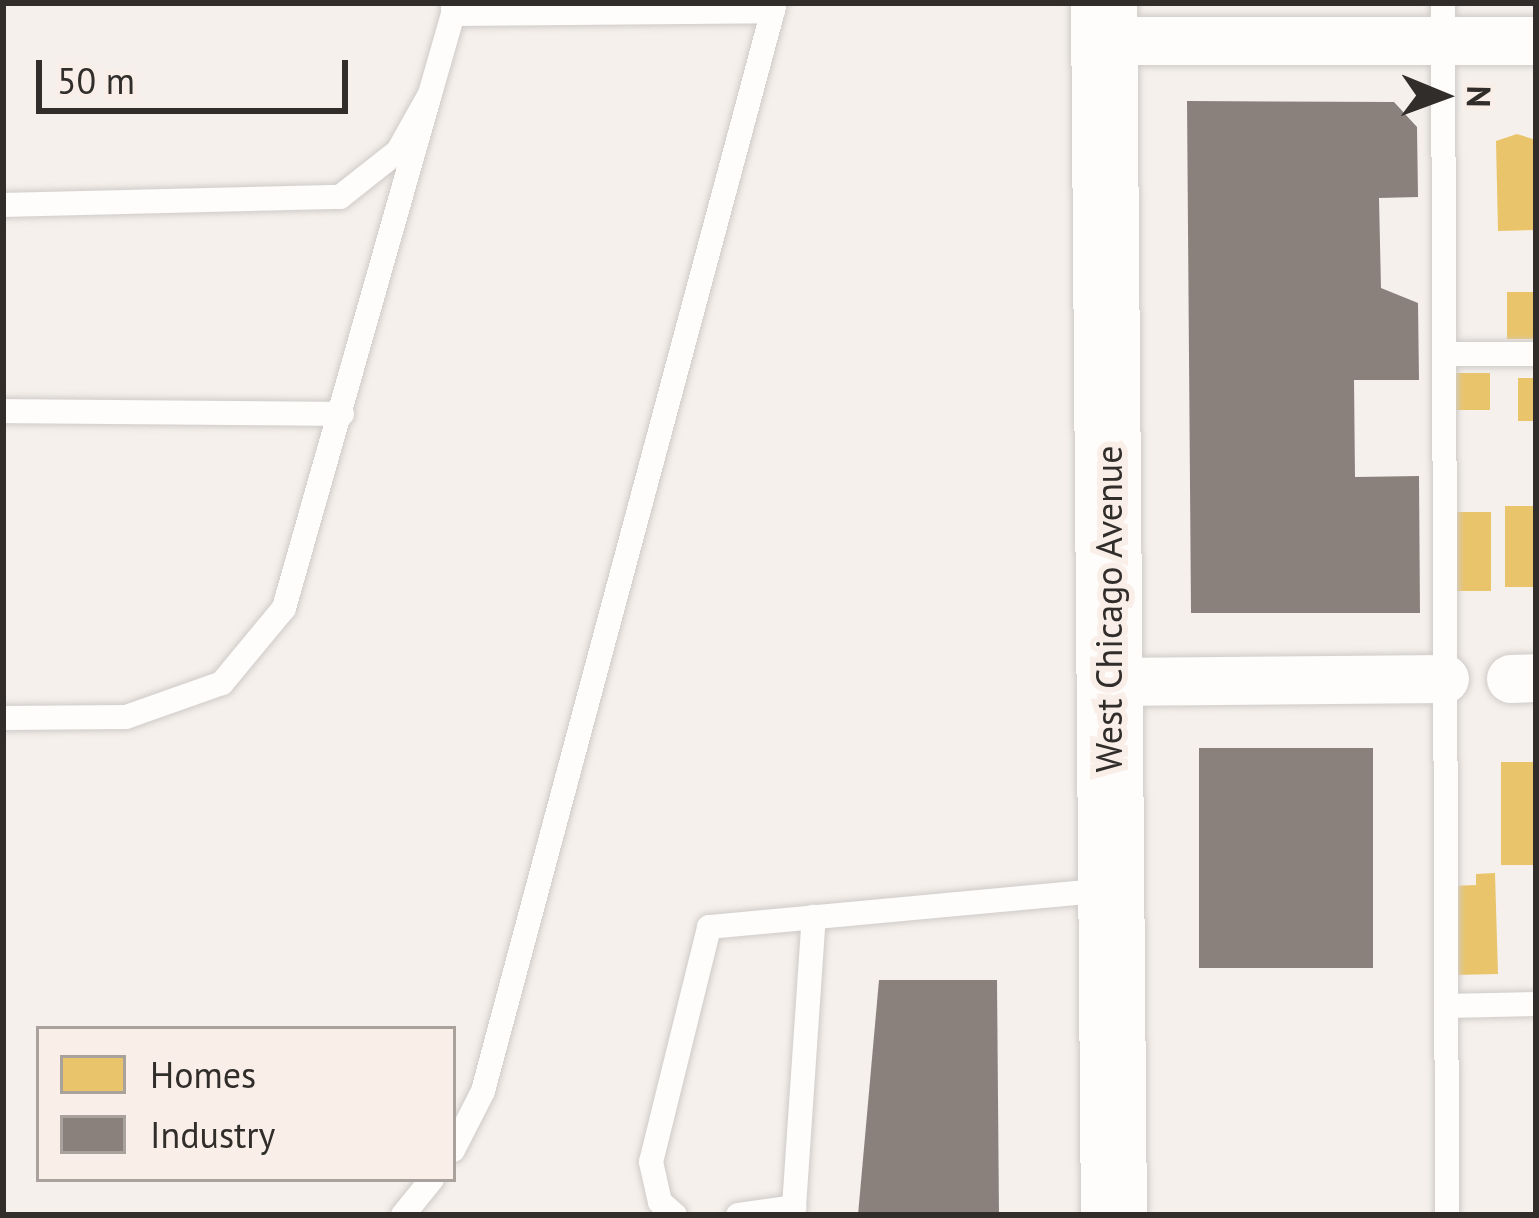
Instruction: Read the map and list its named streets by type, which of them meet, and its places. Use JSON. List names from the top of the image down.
{
  "streets": {
    "main road": ["West Chicago Avenue"]
  },
  "legend": ["Homes", "Industry"],
  "scale_bar": "50 m",
  "north": "right"
}
